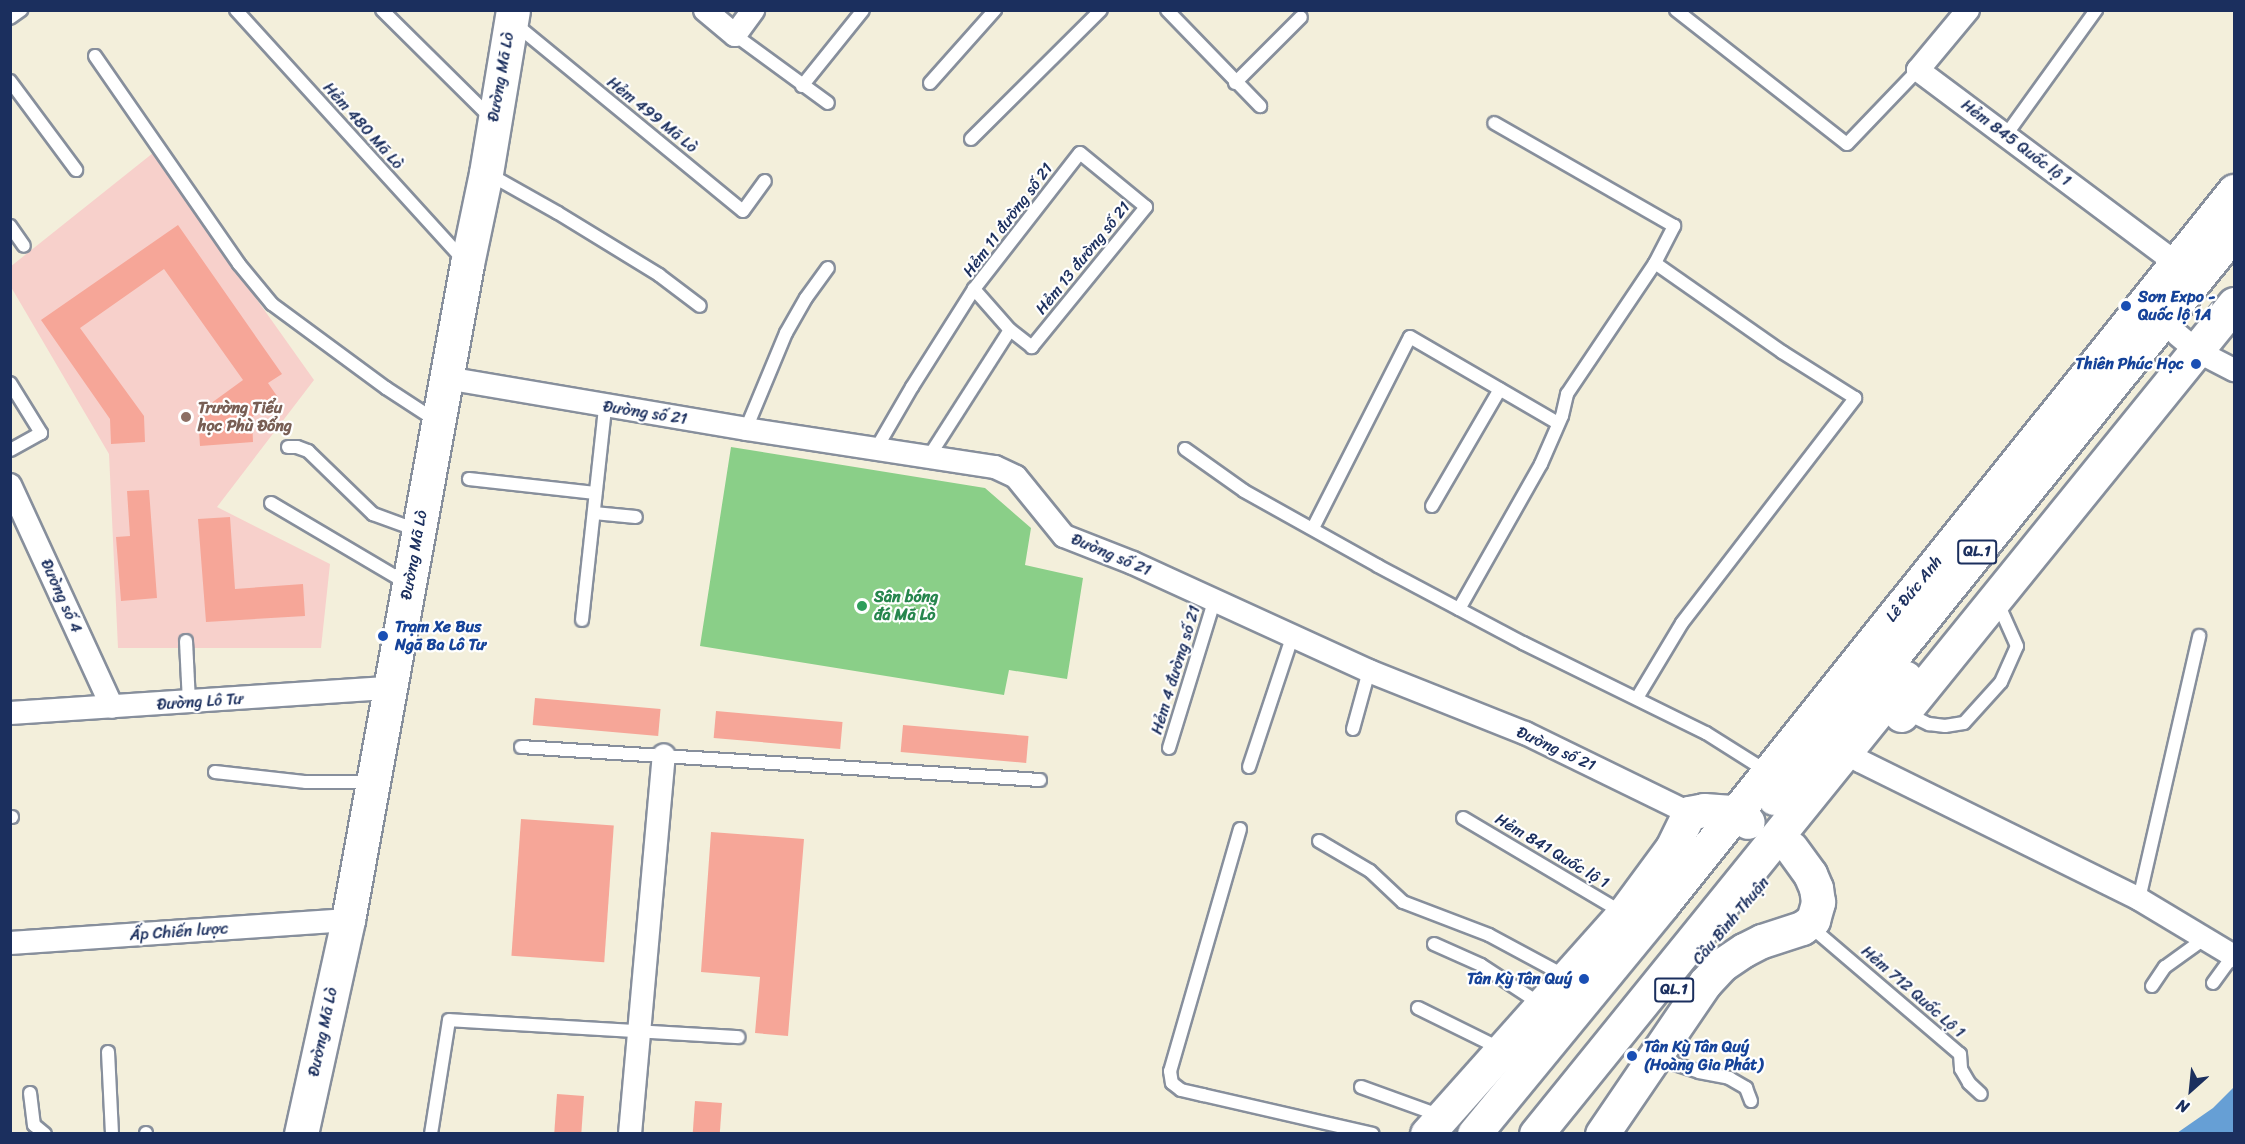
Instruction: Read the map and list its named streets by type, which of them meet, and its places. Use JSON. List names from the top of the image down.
{
  "streets": {
    "main road": [
      "Đường Mã Lò",
      "QL.1",
      "Lê Đức Anh",
      "Cầu Bình Thuận"
    ],
    "street": [
      "Hẻm 845 Quốc lộ 1",
      "Đường số 21",
      "Đường số 4",
      "Đường Lô Tư",
      "Ấp Chiến lược"
    ],
    "lane": [
      "Hẻm 499 Mã Lò",
      "Hẻm 480 Mã Lò",
      "Hẻm 11 đường số 21",
      "Hẻm 13 đường số 21",
      "Hẻm 4 đường số 21",
      "Hẻm 841 Quốc lộ 1",
      "Hẻm 712 Quốc Lộ 1"
    ]
  },
  "crossings": [
    ["Đường Mã Lò", "Hẻm 499 Mã Lò"],
    ["Đường Mã Lò", "Hẻm 480 Mã Lò"],
    ["Đường Mã Lò", "Đường số 21"],
    ["Đường Mã Lò", "Đường Lô Tư"],
    ["Đường Mã Lò", "Ấp Chiến lược"],
    ["Hẻm 845 Quốc lộ 1", "Lê Đức Anh"],
    ["Hẻm 11 đường số 21", "Hẻm 13 đường số 21"],
    ["Đường số 21", "Hẻm 4 đường số 21"],
    ["QL.1", "Lê Đức Anh"],
    ["QL.1", "Cầu Bình Thuận"],
    ["Lê Đức Anh", "Cầu Bình Thuận"],
    ["Đường số 4", "Đường Lô Tư"]
  ],
  "places": [
    "Sơn Expo - Quốc lộ 1A",
    "Thiên Phúc Học",
    "Trường Tiểu học Phù Đổng",
    "Sân bóng đá Mã Lò",
    "Trạm Xe Bus Ngã Ba Lô Tư",
    "Tân Kỳ Tân Quý",
    "Tân Kỳ Tân Quý (Hoàng Gia Phát)"
  ],
  "north": "bottom left"
}
